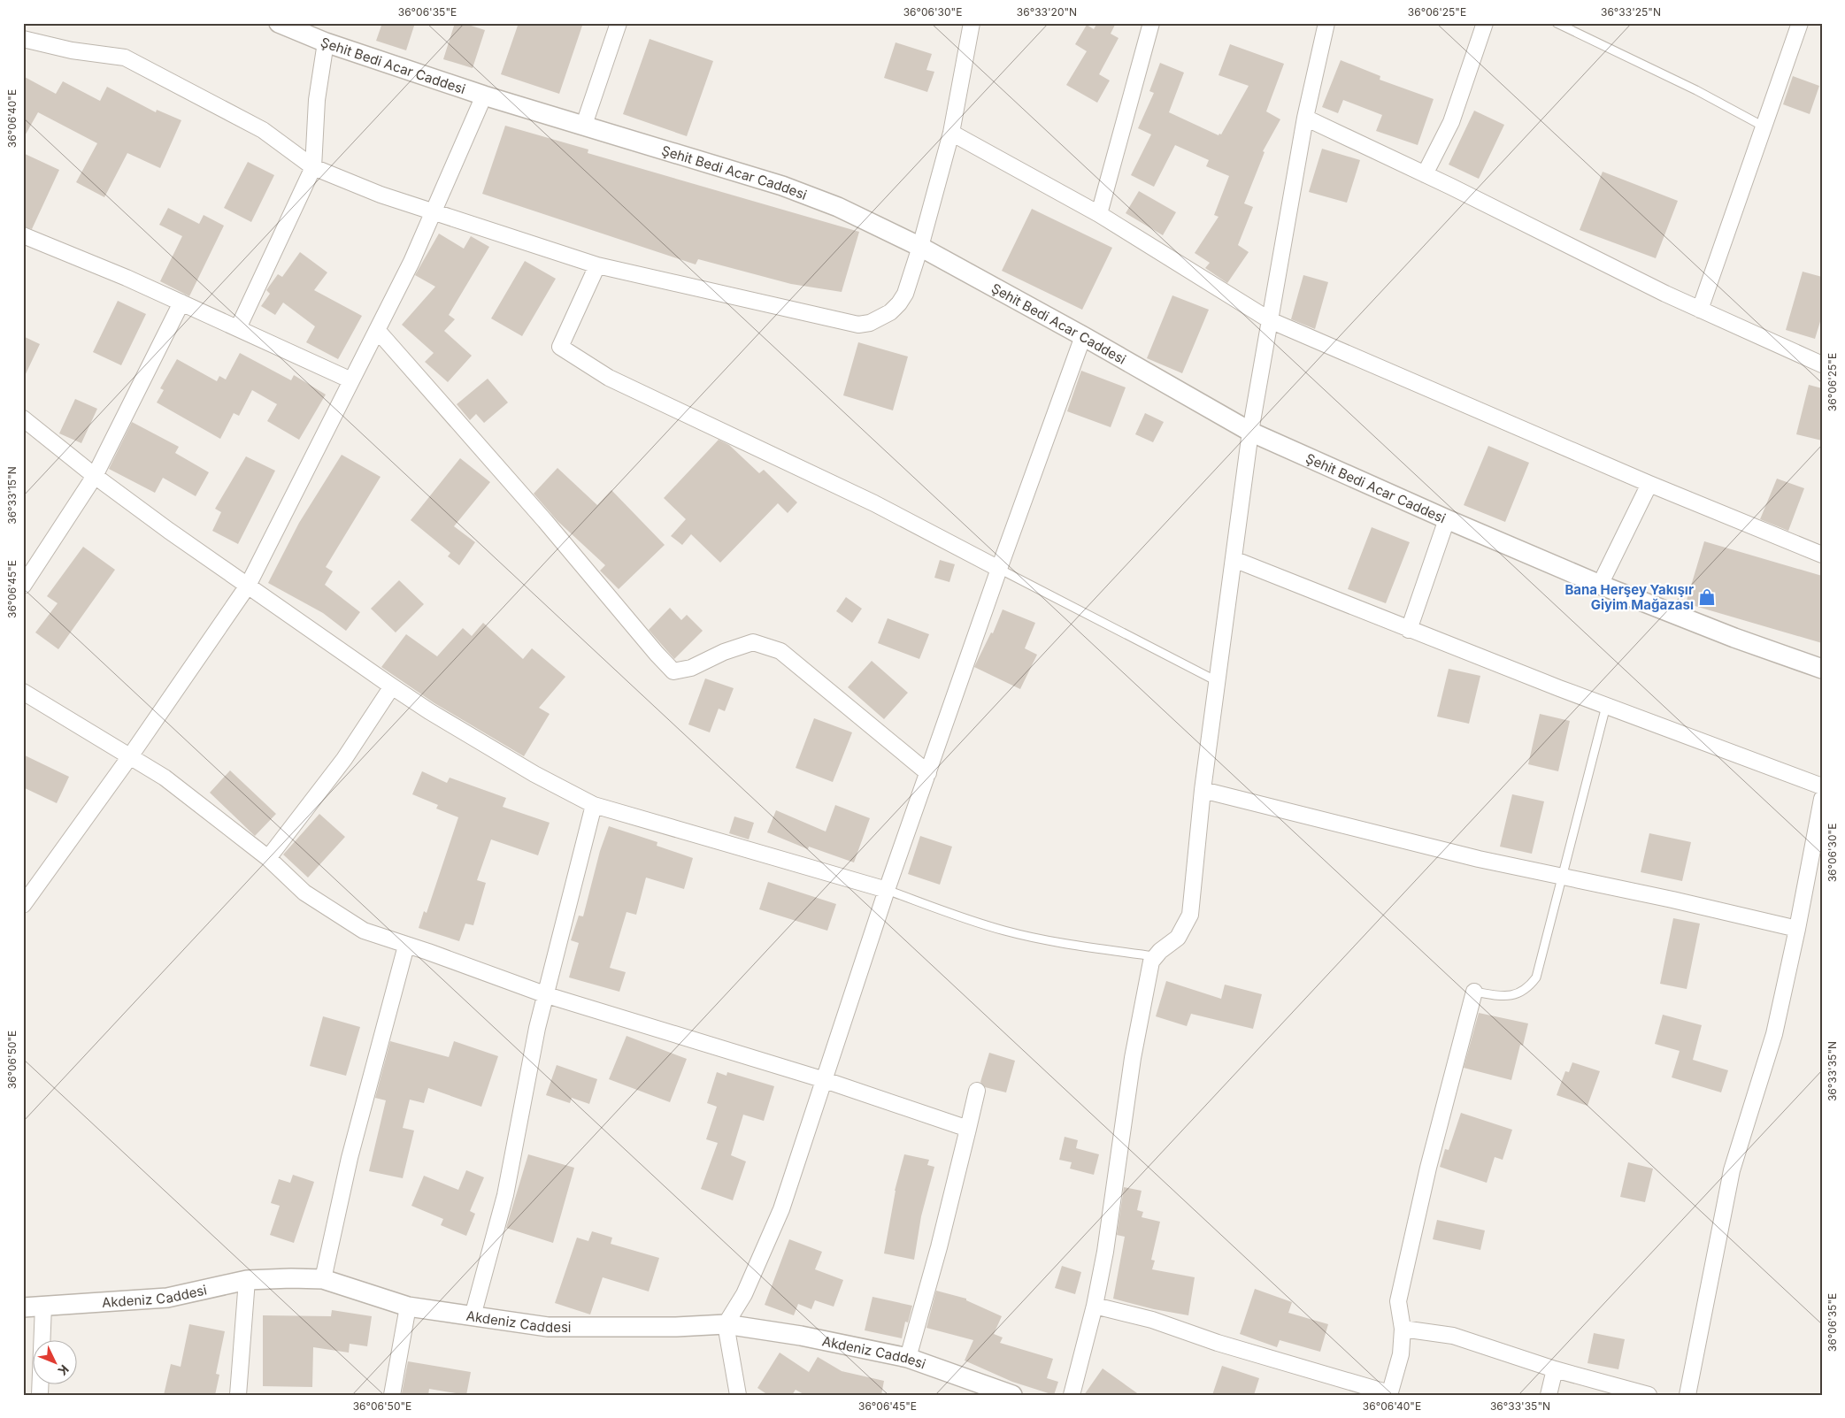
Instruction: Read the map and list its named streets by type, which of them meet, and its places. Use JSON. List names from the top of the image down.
{
  "streets": {
    "street": ["Şehit Bedi Acar Caddesi", "Akdeniz Caddesi"]
  },
  "places": {
    "shop": ["Bana Herşey Yakışır Giyim Mağazası"]
  },
  "north": "bottom right",
  "coordinates": [
    "36°06'35\"E",
    "36°06'30\"E",
    "36°33'20\"N",
    "36°06'25\"E",
    "36°33'25\"N",
    "36°06'40\"E",
    "36°33'15\"N",
    "36°06'45\"E",
    "36°06'50\"E",
    "36°33'35\"N"
  ]
}
